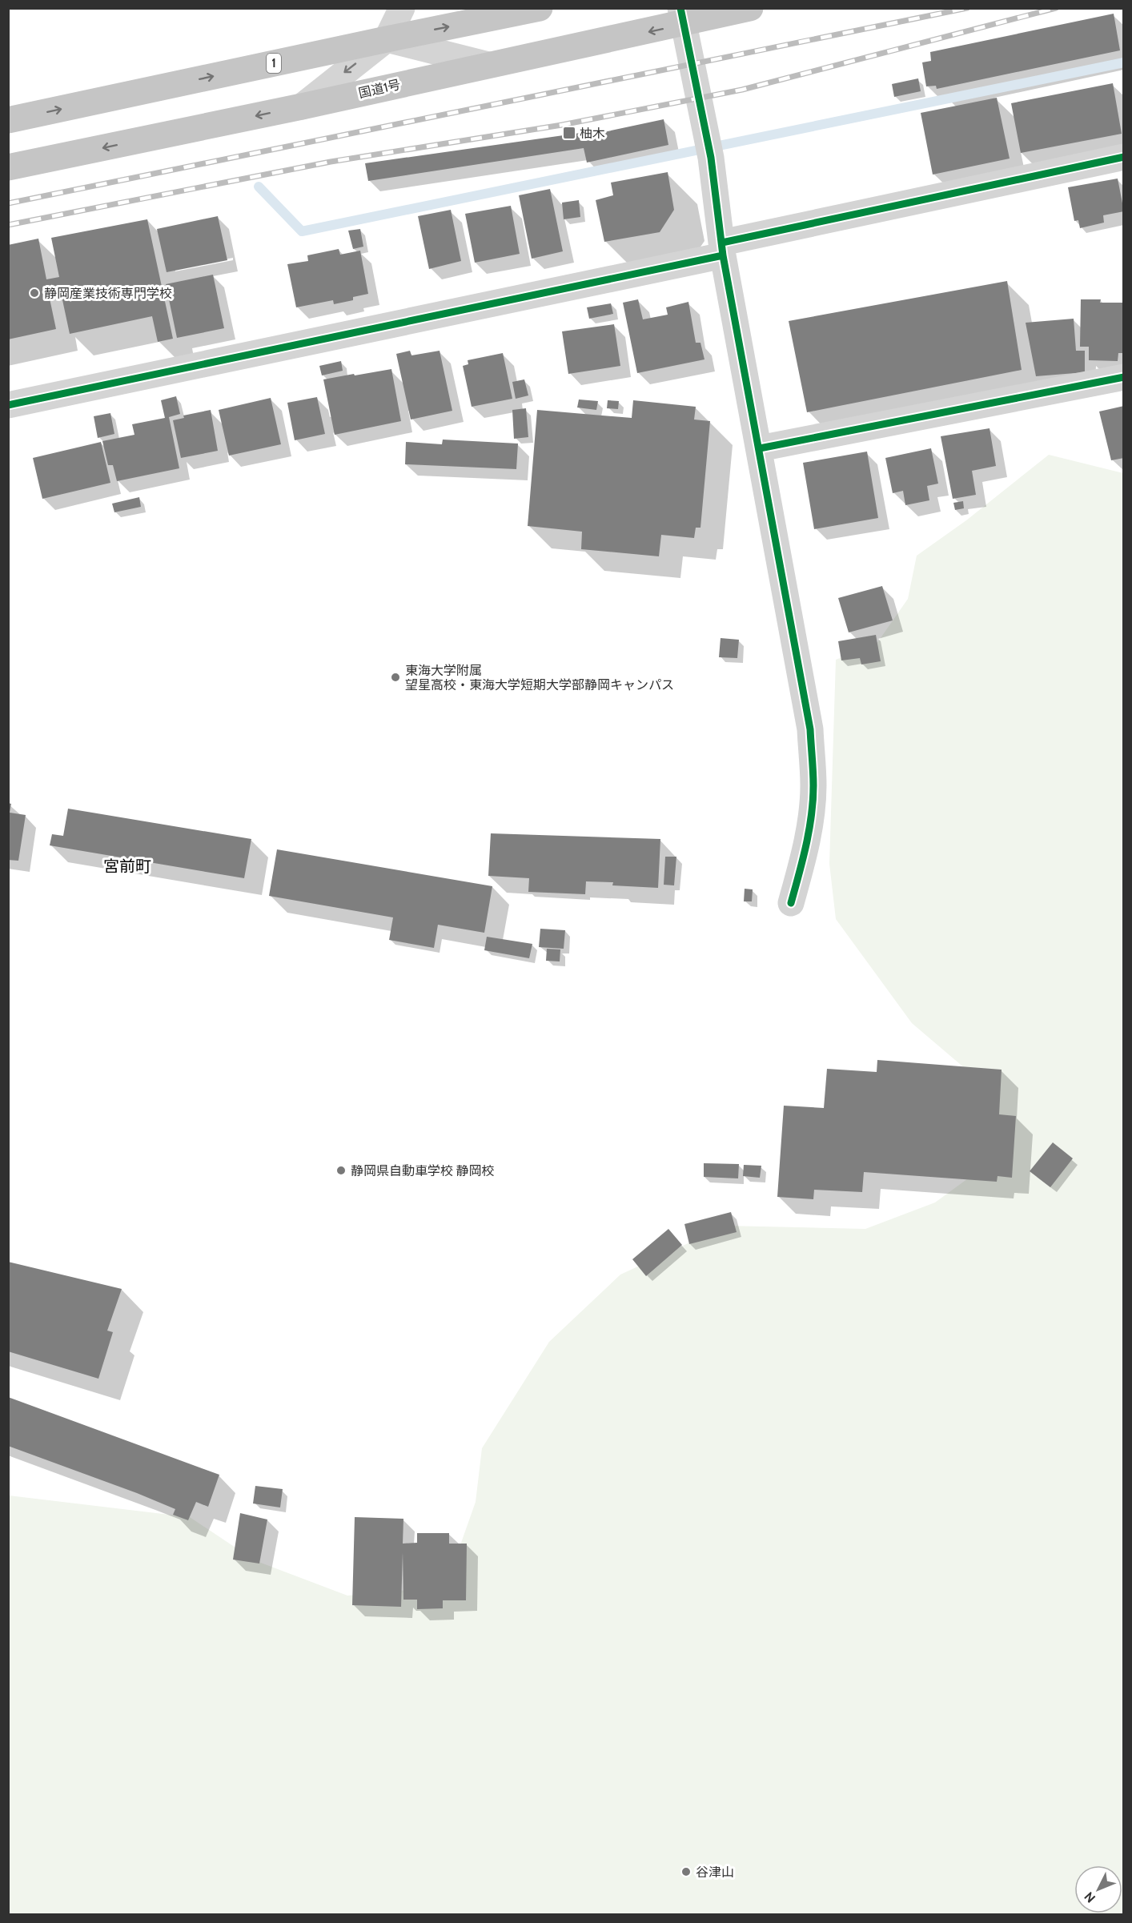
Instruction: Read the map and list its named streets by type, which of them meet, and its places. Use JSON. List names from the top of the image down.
{
  "streets": {
    "highway": ["1", "国道1号"]
  },
  "districts": ["宮前町"],
  "places": {
    "transit": ["柚木"],
    "other": [
      "静岡産業技術専門学校",
      "東海大学附属 望星高校・東海大学短期大学部静岡キャンパス",
      "静岡県自動車学校 静岡校",
      "谷津山"
    ]
  },
  "north": "bottom left"
}
